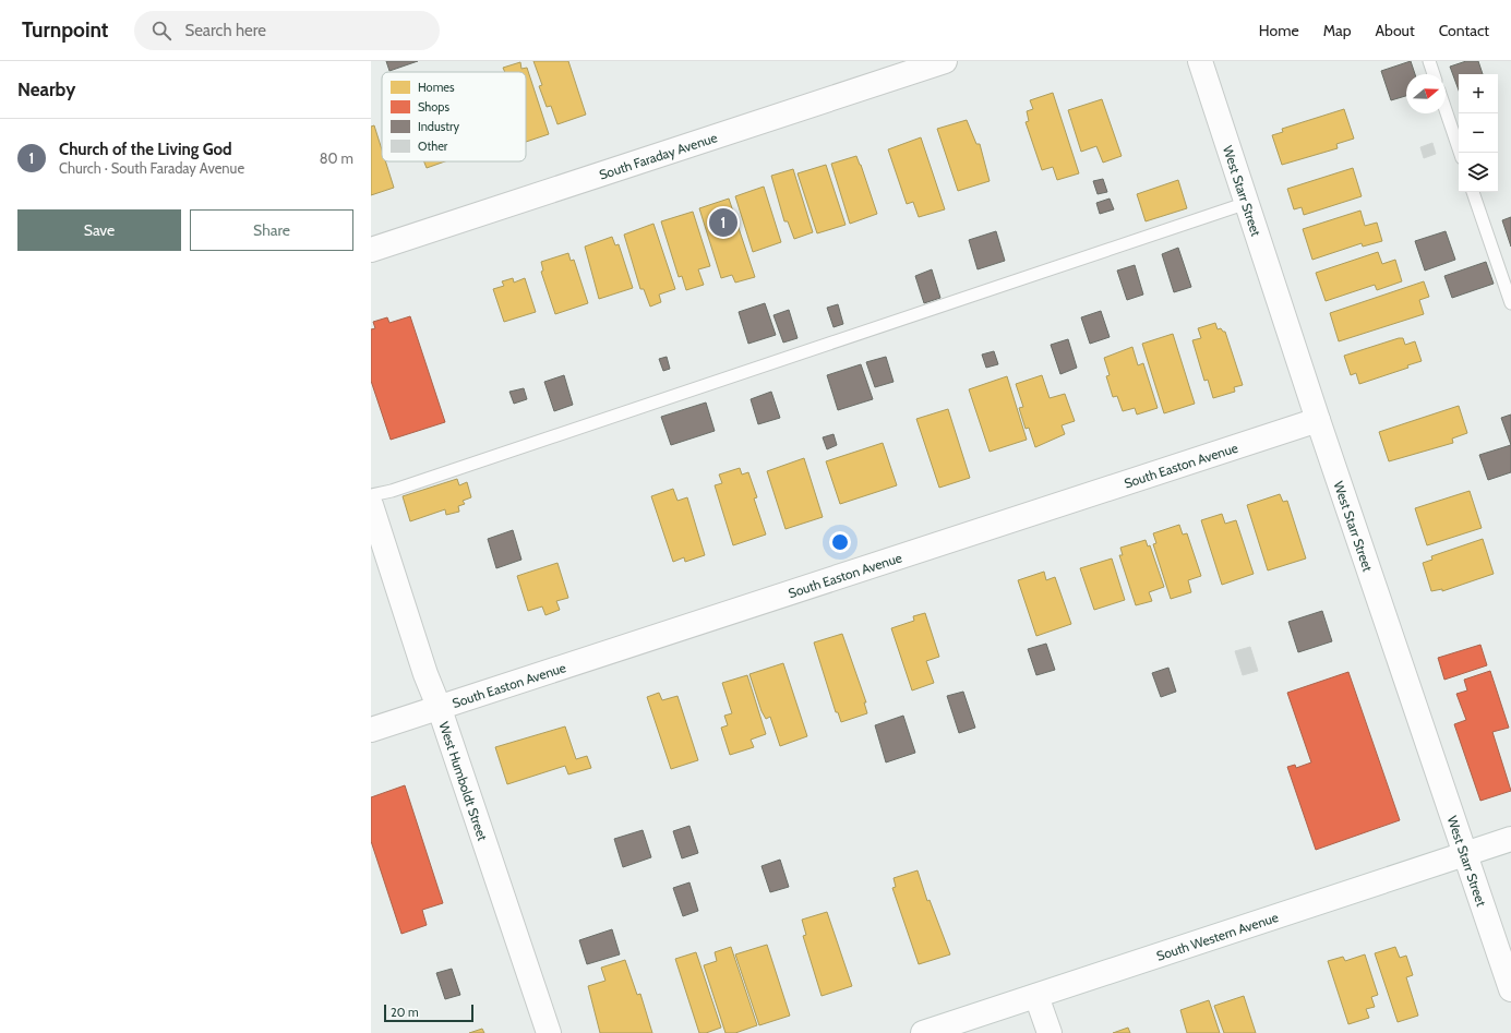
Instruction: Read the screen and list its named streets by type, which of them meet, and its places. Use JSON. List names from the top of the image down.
{
  "streets": {
    "street": [
      "South Faraday Avenue",
      "West Starr Street",
      "South Easton Avenue",
      "West Humboldt Street",
      "South Western Avenue"
    ]
  },
  "crossings": [
    ["West Starr Street", "South Easton Avenue"],
    ["West Starr Street", "South Western Avenue"],
    ["South Easton Avenue", "West Humboldt Street"]
  ],
  "legend": [
    "Homes",
    "Shops",
    "Industry",
    "Other"
  ],
  "scale_bar": "20 m",
  "north": "right",
  "page": {
    "header": "Turnpoint",
    "search": "Search here",
    "nav": [
      "Home",
      "Map",
      "About",
      "Contact"
    ],
    "heading": "Nearby",
    "map_buttons": ["+", "−"],
    "list": [
      {
        "mark": "1",
        "name": "Church of the Living God",
        "note": "Church · South Faraday Avenue",
        "value": "80 m"
      }
    ],
    "buttons": ["Save", "Share"],
    "pins": "1",
    "scale": "20 m"
  }
}
